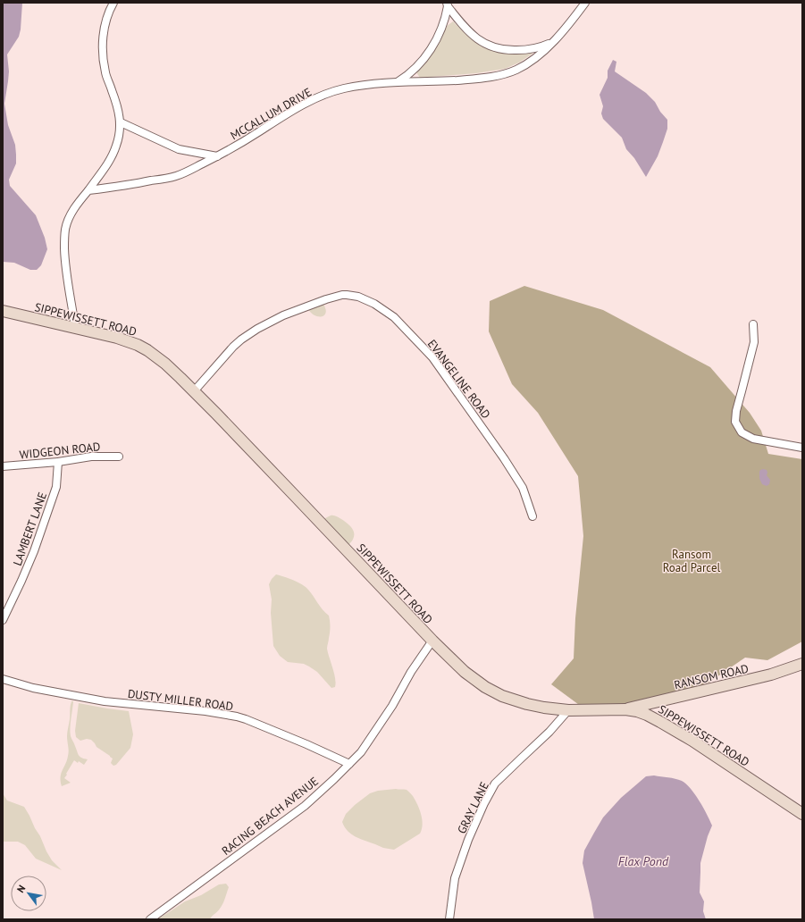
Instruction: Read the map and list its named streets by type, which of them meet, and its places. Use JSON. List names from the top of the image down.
{
  "streets": {
    "main road": ["SIPPEWISSETT ROAD", "RANSOM ROAD"],
    "street": [
      "MCCALLUM DRIVE",
      "EVANGELINE ROAD",
      "WIDGEON ROAD",
      "LAMBERT LANE",
      "DUSTY MILLER ROAD",
      "GRAY LANE",
      "RACING BEACH AVENUE"
    ]
  },
  "crossings": [
    ["SIPPEWISSETT ROAD", "EVANGELINE ROAD"],
    ["SIPPEWISSETT ROAD", "RANSOM ROAD"],
    ["SIPPEWISSETT ROAD", "GRAY LANE"],
    ["SIPPEWISSETT ROAD", "RACING BEACH AVENUE"],
    ["WIDGEON ROAD", "LAMBERT LANE"],
    ["DUSTY MILLER ROAD", "RACING BEACH AVENUE"]
  ],
  "water": ["Flax Pond"],
  "parks": ["Ransom Road Parcel"],
  "north": "top left"
}
